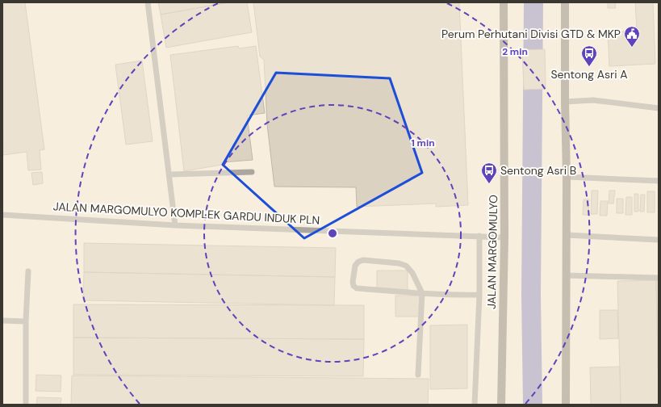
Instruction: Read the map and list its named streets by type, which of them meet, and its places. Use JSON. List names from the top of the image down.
{
  "streets": {
    "main road": ["JALAN MARGOMULYO"],
    "lane": ["JALAN MARGOMULYO KOMPLEK GARDU INDUK PLN"]
  },
  "crossings": [
    ["JALAN MARGOMULYO KOMPLEK GARDU INDUK PLN", "JALAN MARGOMULYO"]
  ],
  "places": {
    "public building": ["Perum Perhutani Divisi GTD & MKP"],
    "bus stop": ["Sentong Asri A", "Sentong Asri B"]
  },
  "rings": ["2 min", "1 min"]
}
